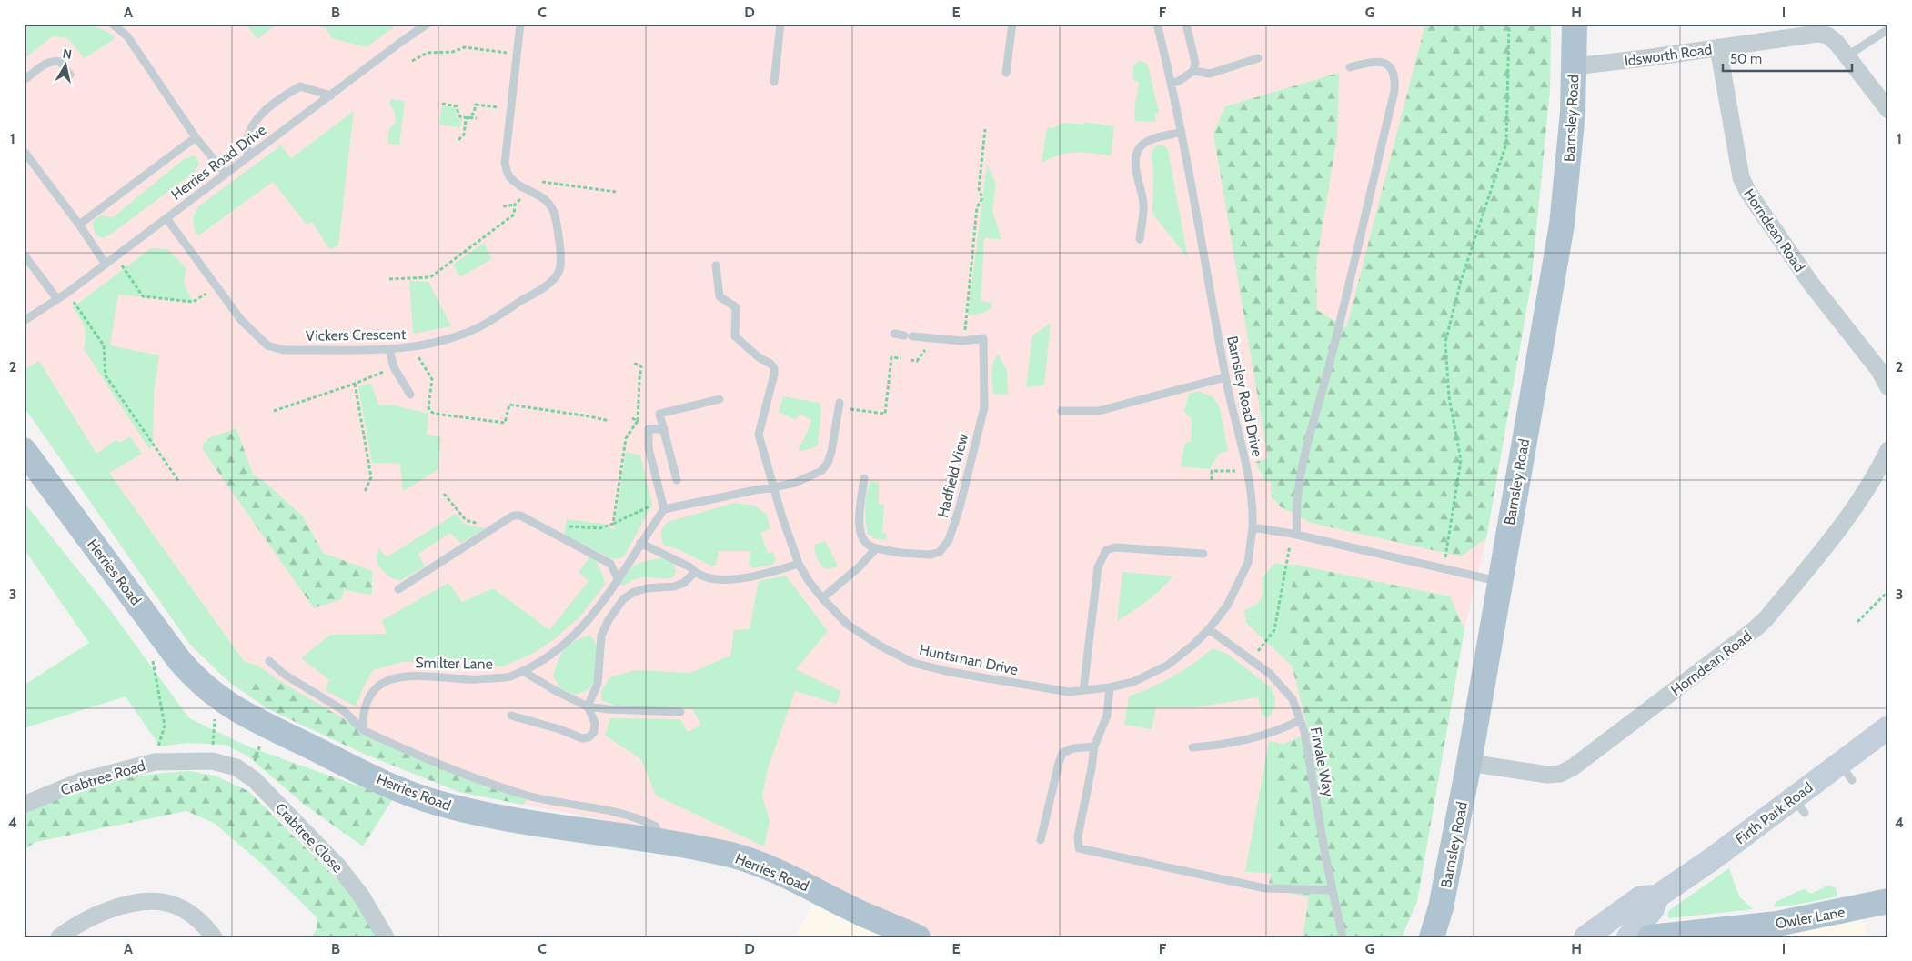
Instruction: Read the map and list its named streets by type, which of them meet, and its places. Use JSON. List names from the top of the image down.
{
  "streets": {
    "main road": [
      "Barnsley Road",
      "Herries Road",
      "Firth Park Road",
      "Owler Lane"
    ],
    "street": [
      "Idsworth Road",
      "Horndean Road",
      "Crabtree Road",
      "Crabtree Close"
    ],
    "lane": [
      "Herries Road Drive",
      "Vickers Crescent",
      "Barnsley Road Drive",
      "Hadfield View",
      "Huntsman Drive",
      "Smilter Lane",
      "Firvale Way"
    ]
  },
  "crossings": [
    ["Idsworth Road", "Barnsley Road"],
    ["Idsworth Road", "Horndean Road"],
    ["Barnsley Road", "Horndean Road"],
    ["Herries Road Drive", "Vickers Crescent"],
    ["Barnsley Road Drive", "Huntsman Drive"],
    ["Huntsman Drive", "Firvale Way"],
    ["Crabtree Road", "Crabtree Close"]
  ],
  "scale_bar": "50 m",
  "north": "top",
  "grid": {
    "columns": [
      "A",
      "B",
      "C",
      "D",
      "E",
      "F",
      "G",
      "H",
      "I"
    ],
    "rows": [
      "1",
      "2",
      "3",
      "4"
    ]
  }
}
